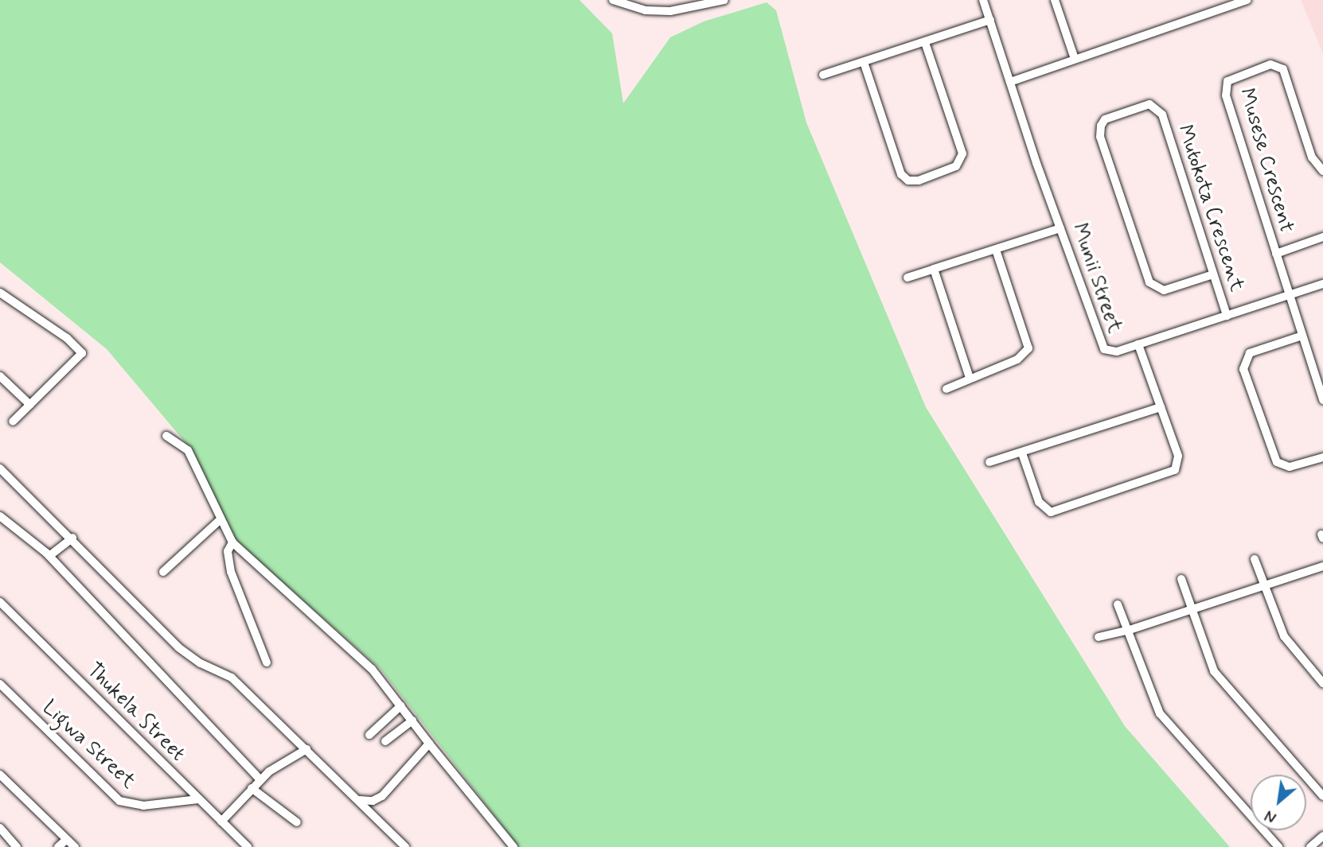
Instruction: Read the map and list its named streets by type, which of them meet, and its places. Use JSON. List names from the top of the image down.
{
  "streets": {
    "street": [
      "Musese Crescent",
      "Mutokota Crescent",
      "Munii Street",
      "Thukela Street",
      "Ligwa Street"
    ]
  },
  "crossings": [
    ["Musese Crescent", "Munii Street"],
    ["Mutokota Crescent", "Munii Street"],
    ["Thukela Street", "Ligwa Street"]
  ],
  "north": "bottom left"
}
